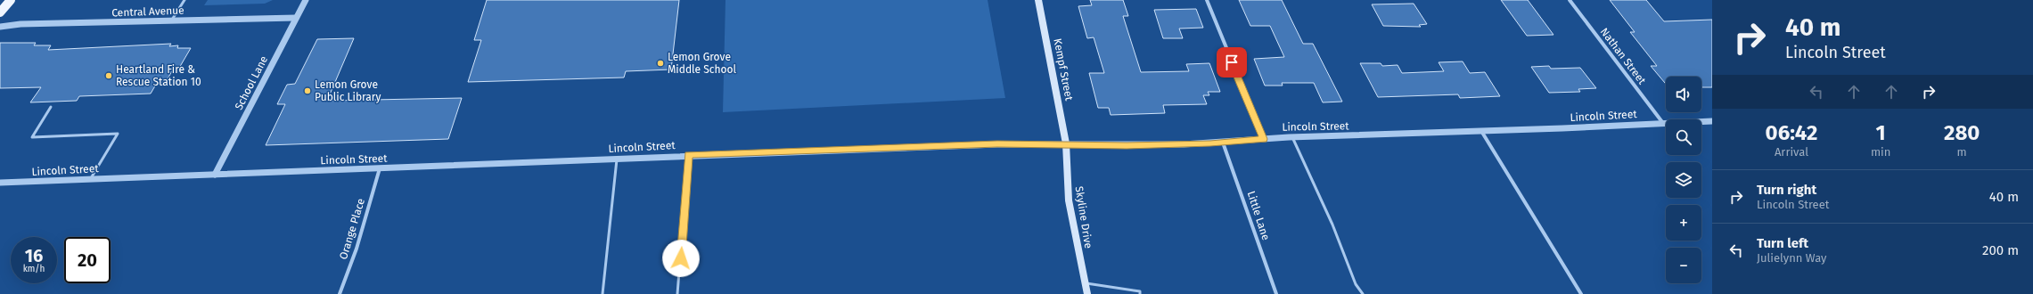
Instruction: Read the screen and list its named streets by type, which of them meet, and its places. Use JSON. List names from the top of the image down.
{
  "streets": {
    "main road": ["Kempf Street", "Skyline Drive"],
    "street": [
      "Central Avenue",
      "Nathan Street",
      "School Lane",
      "Lincoln Street",
      "Little Lane",
      "Orange Place"
    ]
  },
  "crossings": [
    ["Central Avenue", "School Lane"],
    ["Nathan Street", "Lincoln Street"],
    ["Kempf Street", "Lincoln Street"],
    ["Kempf Street", "Skyline Drive"],
    ["School Lane", "Lincoln Street"],
    ["Lincoln Street", "Little Lane"],
    ["Lincoln Street", "Skyline Drive"],
    ["Lincoln Street", "Orange Place"]
  ],
  "places": ["Lemon Grove Middle School", "Heartland Fire & Rescue Station 10", "Lemon Grove Public Library"],
  "page": {
    "turn": ["40 m", "Lincoln Street"],
    "map_buttons": ["+", "−"],
    "eta": [
      "06:42",
      "Arrival",
      "1",
      "min",
      "280",
      "m"
    ],
    "list": [
      {
        "name": "Turn right",
        "note": "Lincoln Street",
        "value": "40 m"
      },
      {
        "name": "Turn left",
        "note": "Julielynn Way",
        "value": "200 m"
      }
    ],
    "speed": "16 km/h",
    "limit": "20"
  }
}
